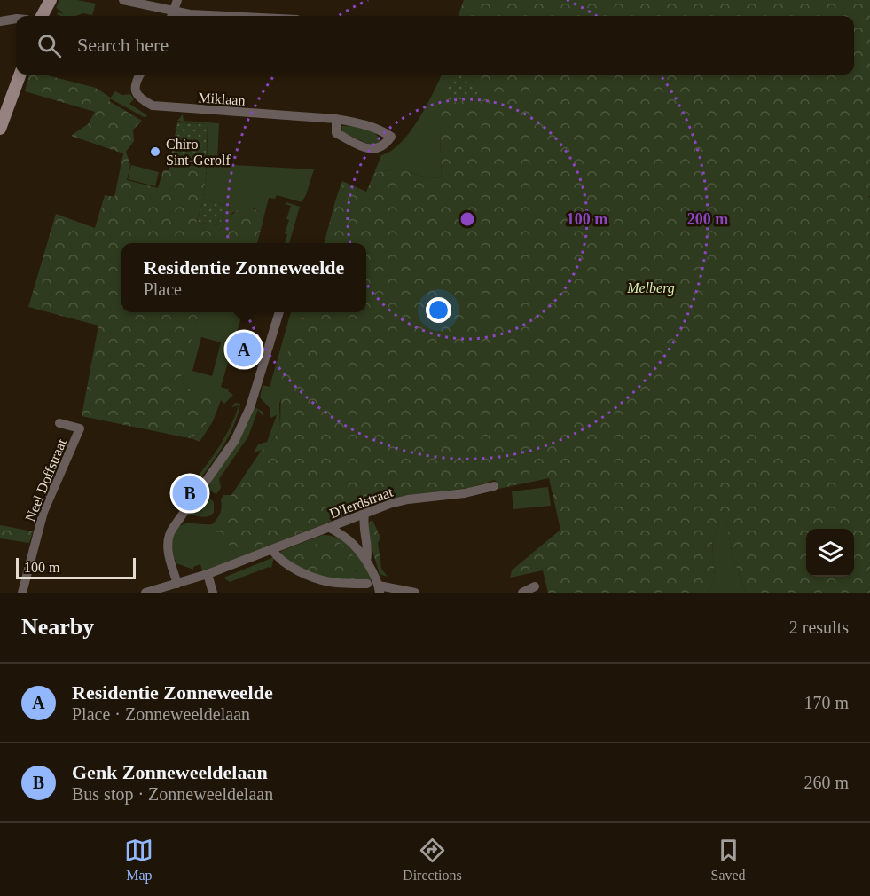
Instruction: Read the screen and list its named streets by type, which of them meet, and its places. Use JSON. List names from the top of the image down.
{
  "streets": {
    "street": ["Miklaan", "Neel Doffstraat", "D'Ierdstraat"]
  },
  "parks": ["Melberg"],
  "places": ["Chiro Sint-Gerolf"],
  "scale_bar": "100 m",
  "page": {
    "search": "Search here",
    "popup": ["Residentie Zonneweelde", "Place"],
    "pins": ["A", "B"],
    "scale": "100 m",
    "heading": ["Nearby", "2 results"],
    "list": [
      {
        "mark": "A",
        "name": "Residentie Zonneweelde",
        "note": "Place · Zonneweeldelaan",
        "value": "170 m"
      },
      {
        "mark": "B",
        "name": "Genk Zonneweeldelaan",
        "note": "Bus stop · Zonneweeldelaan",
        "value": "260 m"
      }
    ],
    "nav": ["Map", "Directions", "Saved"]
  },
  "rings": ["100 m", "200 m"]
}
